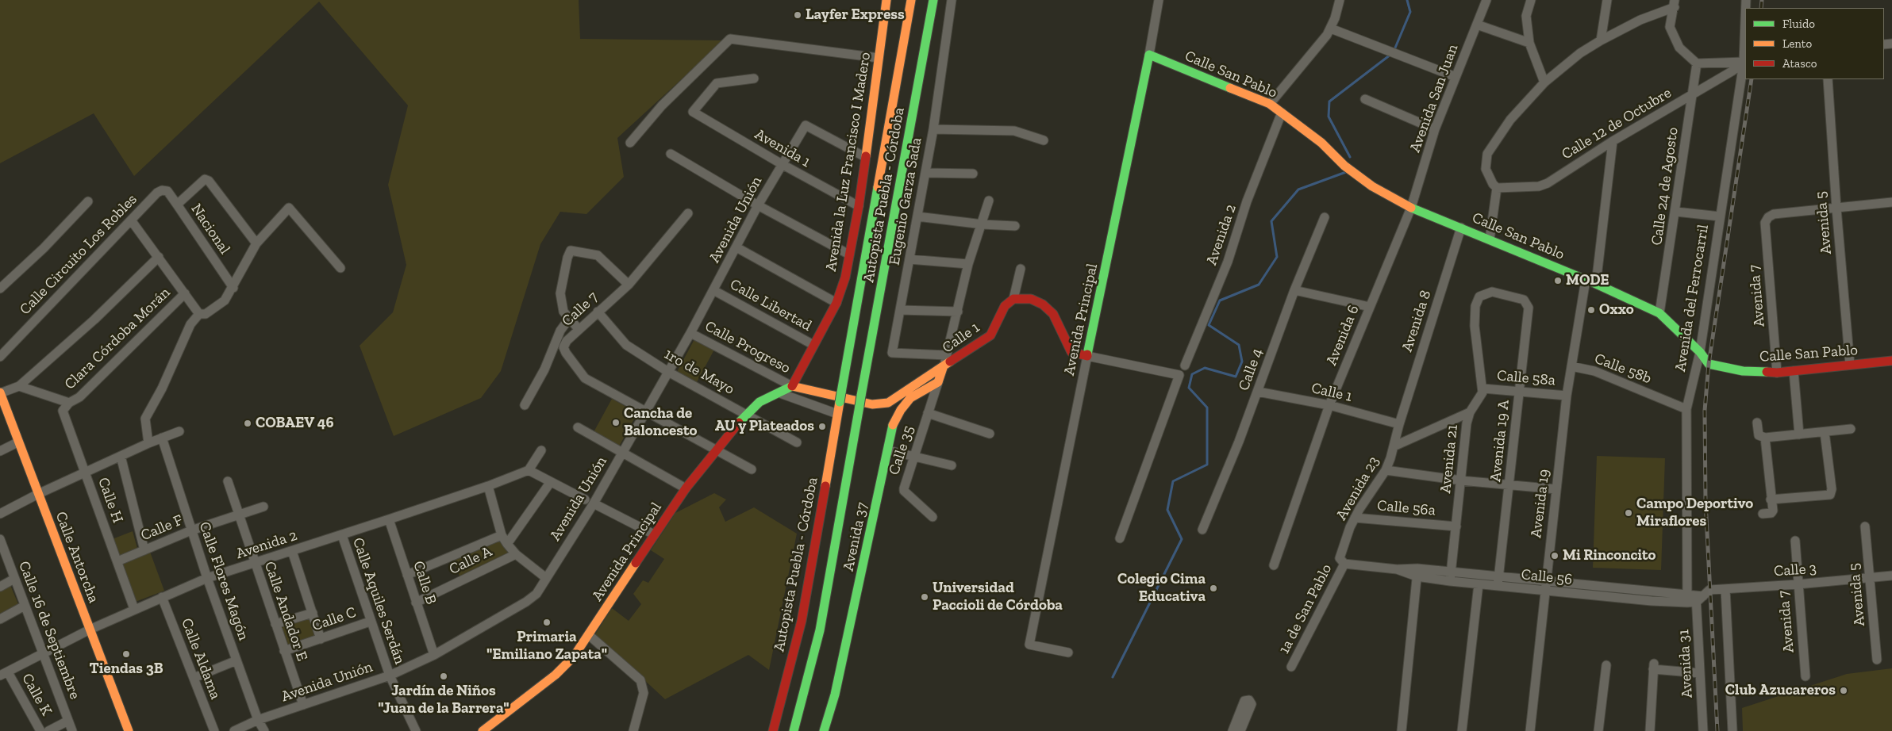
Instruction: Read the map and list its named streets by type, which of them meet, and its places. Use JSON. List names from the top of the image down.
{
  "streets": {
    "main road": [
      "Calle San Pablo",
      "Avenida la Luz Francisco I Madero",
      "Autopista Puebla - Córdoba",
      "Avenida Principal",
      "Calle 1",
      "Avenida 37",
      "Calle Antorcha"
    ],
    "street": [
      "Avenida San Juan",
      "Calle 12 de Octubre",
      "Avenida 1",
      "Calle 24 de Agosto",
      "Eugenio Garza Sada",
      "Avenida Unión",
      "Avenida 5",
      "Nacional",
      "Avenida 2",
      "Calle Circuito Los Robles",
      "Avenida 7",
      "Avenida del Ferrocarril",
      "Calle Libertad",
      "Calle 7",
      "Avenida 8",
      "Avenida 6",
      "Clara Córdoba Morán",
      "Calle Progreso",
      "Calle 58b",
      "Calle 4",
      "1ro de Mayo",
      "Calle 58a",
      "Avenida 19 A",
      "Calle 35",
      "Avenida 21",
      "Avenida 23",
      "Calle H",
      "Avenida 19",
      "Calle 56a",
      "Calle F",
      "Calle A",
      "Calle 3",
      "Calle 56",
      "Calle Flores Magón",
      "Calle B",
      "Calle Aquiles Serdán",
      "1a de San Pablo",
      "Calle Andador E",
      "Calle C",
      "Calle 16 de Septiembre",
      "Calle Aldama",
      "Avenida 31",
      "Calle K"
    ]
  },
  "crossings": [
    ["Calle San Pablo", "Avenida San Juan"],
    ["Calle San Pablo", "Calle 24 de Agosto"],
    ["Calle San Pablo", "Avenida 5"],
    ["Calle San Pablo", "Avenida 2"],
    ["Calle San Pablo", "Avenida 7"],
    ["Calle San Pablo", "Avenida del Ferrocarril"],
    ["Calle San Pablo", "Avenida Principal"],
    ["Calle San Pablo", "Avenida 8"],
    ["Calle San Pablo", "Avenida 6"],
    ["Calle San Pablo", "Avenida 19"],
    ["Avenida San Juan", "Avenida 6"],
    ["Calle 12 de Octubre", "Calle 24 de Agosto"],
    ["Calle 12 de Octubre", "Avenida del Ferrocarril"],
    ["Avenida 1", "Avenida la Luz Francisco I Madero"],
    ["Avenida 1", "Avenida Unión"],
    ["Avenida la Luz Francisco I Madero", "Avenida Unión"],
    ["Avenida la Luz Francisco I Madero", "Calle Libertad"],
    ["Avenida la Luz Francisco I Madero", "Avenida Principal"],
    ["Avenida la Luz Francisco I Madero", "Calle 1"],
    ["Avenida la Luz Francisco I Madero", "Calle Progreso"],
    ["Avenida Unión", "Calle Libertad"],
    ["Avenida Unión", "Calle 7"],
    ["Avenida Unión", "Calle Progreso"],
    ["Avenida Unión", "1ro de Mayo"],
    ["Avenida Unión", "Calle Flores Magón"],
    ["Avenida Unión", "Calle B"],
    ["Avenida Unión", "Calle Aquiles Serdán"],
    ["Avenida Unión", "Calle Andador E"],
    ["Avenida 5", "Avenida 7"],
    ["Avenida 5", "Calle 3"],
    ["Nacional", "Calle Circuito Los Robles"],
    ["Avenida 2", "Calle H"],
    ["Avenida 2", "Calle Antorcha"],
    ["Avenida 2", "Calle Flores Magón"],
    ["Avenida 2", "Calle B"],
    ["Avenida 2", "Calle Aquiles Serdán"],
    ["Avenida 2", "Calle Andador E"],
    ["Avenida 2", "Calle 16 de Septiembre"],
    ["Avenida 2", "Calle Aldama"],
    ["Avenida 2", "Calle K"],
    ["Avenida 7", "Calle 3"],
    ["Avenida del Ferrocarril", "Calle 58b"],
    ["Avenida del Ferrocarril", "Calle 3"],
    ["Avenida del Ferrocarril", "Calle 56"],
    ["Avenida del Ferrocarril", "Avenida 31"],
    ["Calle 7", "1ro de Mayo"],
    ["Avenida Principal", "Calle 1"],
    ["Avenida Principal", "Calle Progreso"],
    ["Avenida Principal", "1ro de Mayo"],
    ["Avenida 8", "Calle 1"],
    ["Avenida 8", "Avenida 23"],
    ["Avenida 6", "Calle 1"],
    ["Calle 1", "Calle Progreso"],
    ["Calle 1", "Calle 4"],
    ["Calle 1", "Avenida 23"],
    ["Clara Córdoba Morán", "Calle H"],
    ["Calle 58b", "Avenida 19"],
    ["Calle 58a", "Avenida 19 A"],
    ["Calle 58a", "Avenida 21"],
    ["Calle 58a", "Avenida 19"],
    ["Avenida 19 A", "Avenida 21"],
    ["Avenida 19 A", "Calle 56"],
    ["Calle 35", "Avenida 37"],
    ["Avenida 21", "Calle 56a"],
    ["Avenida 21", "Calle 56"],
    ["Avenida 23", "Calle 56a"],
    ["Avenida 23", "Calle 56"],
    ["Avenida 23", "1a de San Pablo"],
    ["Calle H", "Calle F"],
    ["Avenida 19", "Calle 56"],
    ["Calle F", "Calle Flores Magón"],
    ["Calle F", "Calle Andador E"],
    ["Calle A", "Calle B"],
    ["Calle 3", "Calle 56"],
    ["Calle 3", "Avenida 31"],
    ["Calle 56", "1a de San Pablo"],
    ["Calle 56", "Avenida 31"],
    ["Calle Aquiles Serdán", "Calle C"],
    ["Calle Andador E", "Calle C"]
  ],
  "places": [
    "Layfer Express",
    "MODE",
    "Oxxo",
    "Cancha de Baloncesto",
    "COBAEV 46",
    "AU y Plateados",
    "Campo Deportivo Miraflores",
    "Mi Rinconcito",
    "Colegio Cima Educativa",
    "Universidad Paccioli de Córdoba",
    "Primaria \"Emiliano Zapata\"",
    "Tiendas 3B",
    "Jardín de Niños \"Juan de la Barrera\"",
    "Club Azucareros"
  ],
  "legend": ["Fluido", "Lento", "Atasco"]
}
